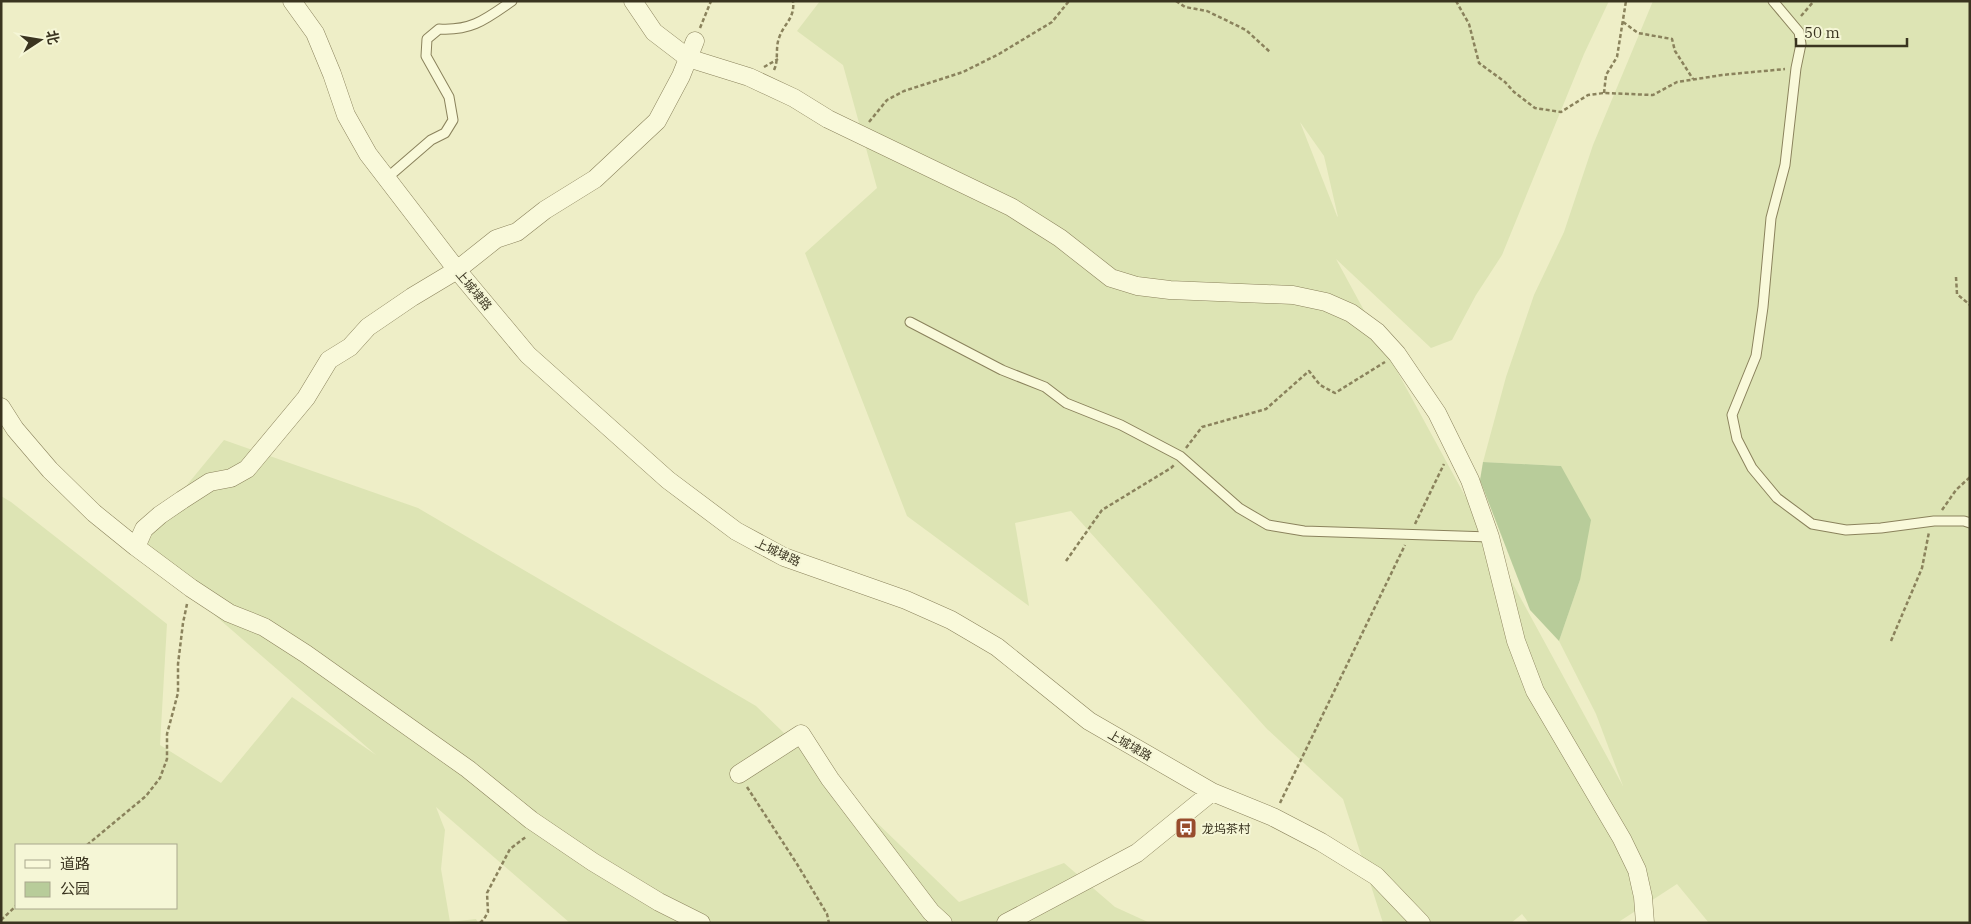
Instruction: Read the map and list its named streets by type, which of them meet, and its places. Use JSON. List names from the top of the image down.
{
  "streets": {
    "street": ["上城埭路"]
  },
  "places": {
    "bus stop": ["龙坞茶村"]
  },
  "legend": ["道路", "公园"],
  "scale_bar": "50 m",
  "north": "right"
}
